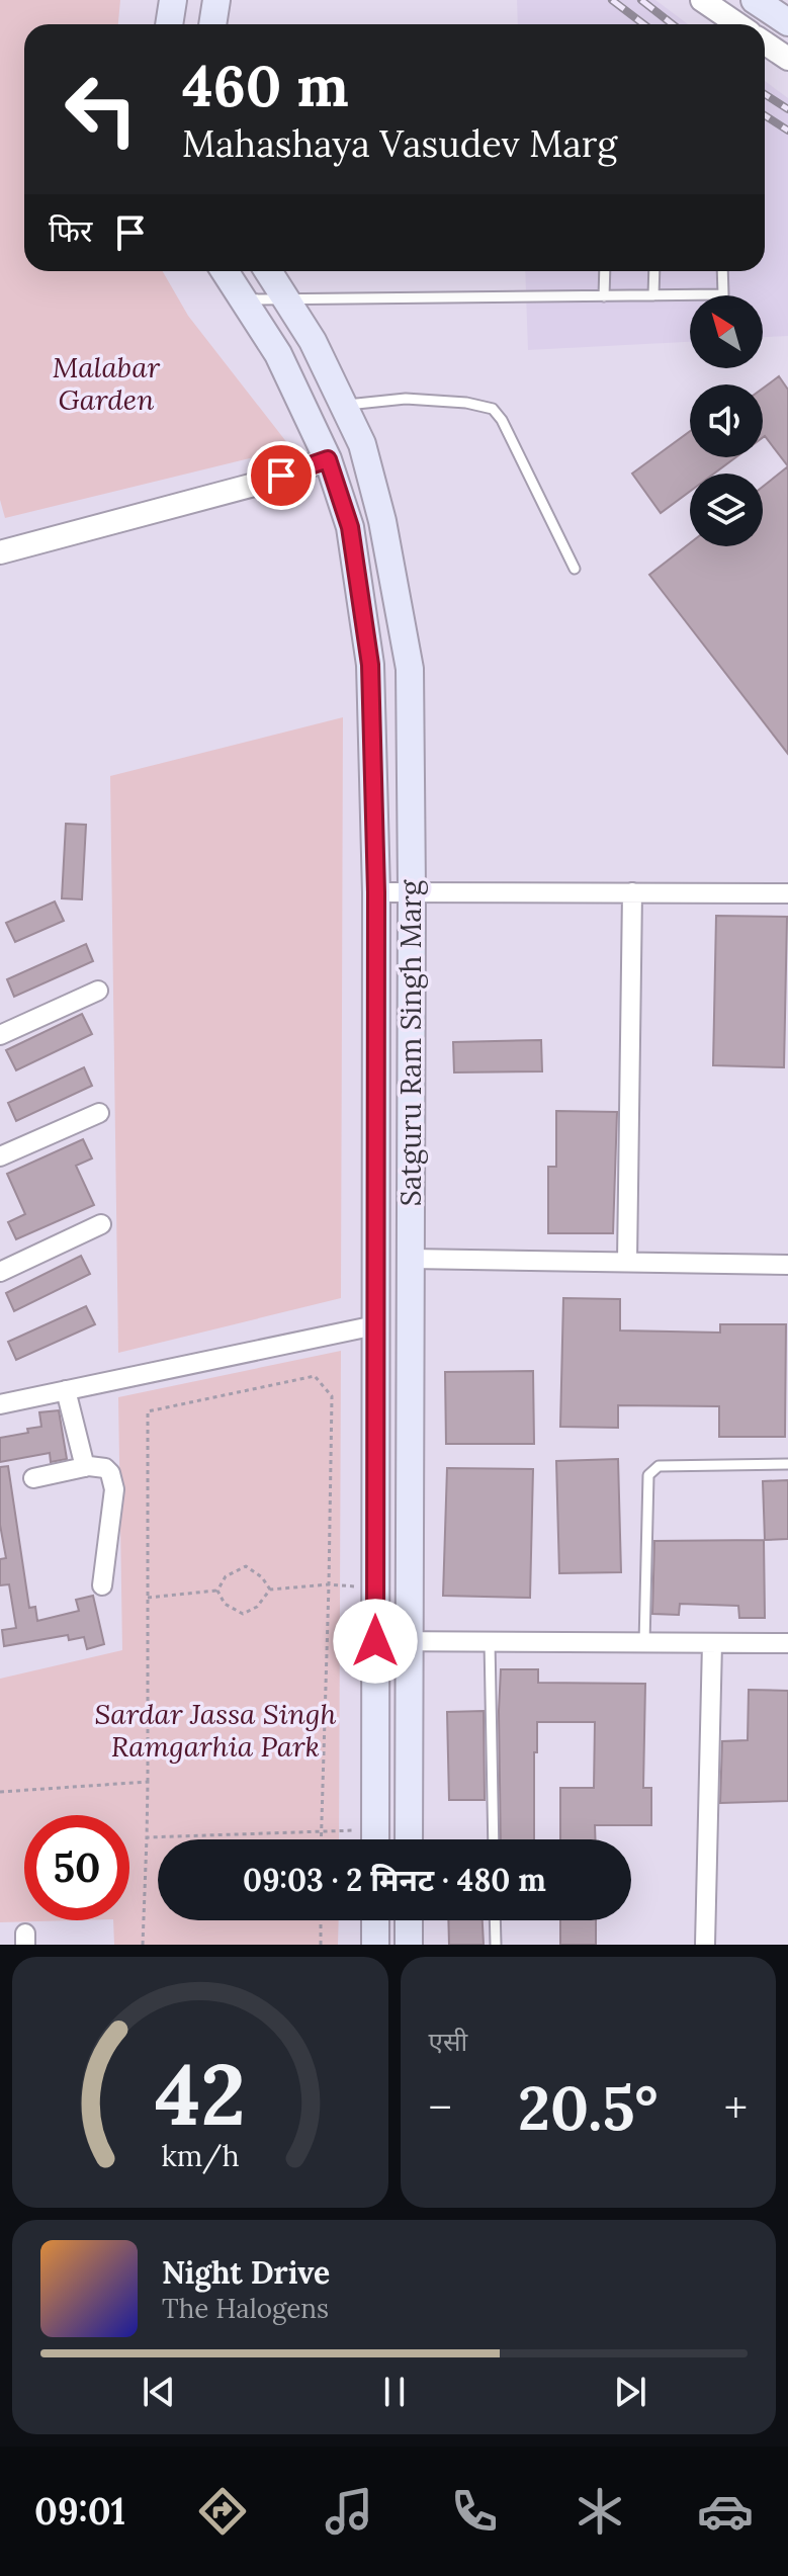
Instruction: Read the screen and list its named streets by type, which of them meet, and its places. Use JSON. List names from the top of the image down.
{
  "streets": {
    "main road": ["Satguru Ram Singh Marg"]
  },
  "parks": ["Malabar Garden", "Sardar Jassa Singh Ramgarhia Park"],
  "north": "top left",
  "page": {
    "turn": ["460 m", "Mahashaya Vasudev Marg"],
    "then": "फिर",
    "limit": "50",
    "trip": "09:03 · 2 मिनट · 480 m",
    "tile": "एसी",
    "heat": ["−", "20.5°", "+"],
    "song": ["Night Drive", "The Halogens"],
    "tabs": "09:01",
    "gauge": ["42", "km/h"]
  }
}
